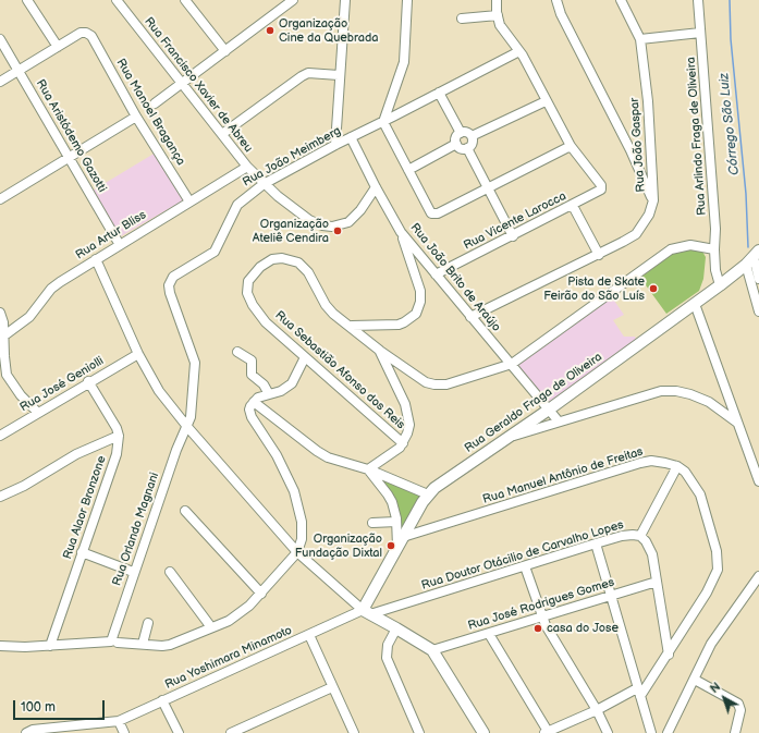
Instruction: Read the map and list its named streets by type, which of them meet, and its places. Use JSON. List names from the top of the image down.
{
  "streets": {
    "main road": ["Rua Geraldo Fraga de Oliveira"],
    "street": [
      "Rua Francisco Xavier de Abreu",
      "Rua Manoel Bragança",
      "Rua Aristódemo Gazotti",
      "Rua Arlindo Fraga de Oliveira",
      "Rua João Gaspar",
      "Rua João Meimberg",
      "Rua Vicente Larocca",
      "Rua Artur Bliss",
      "Rua João Brito de Araújo",
      "Rua Sebastião Afonso dos Reis",
      "Rua José Geniolli",
      "Rua Manuel Antônio de Freitas",
      "Rua Alaor Bronzone",
      "Rua Orlando Magnani",
      "Rua Doutor Otácilio de Carvalho Lopes",
      "Rua José Rodrigues Gomes",
      "Rua Yoshimara Minamoto"
    ]
  },
  "crossings": [
    ["Rua Francisco Xavier de Abreu", "Rua João Meimberg"],
    ["Rua Francisco Xavier de Abreu", "Rua Artur Bliss"],
    ["Rua Francisco Xavier de Abreu", "Rua João Brito de Araújo"],
    ["Rua Manoel Bragança", "Rua Artur Bliss"],
    ["Rua Aristódemo Gazotti", "Rua Artur Bliss"],
    ["Rua Arlindo Fraga de Oliveira", "Rua Sebastião Afonso dos Reis"],
    ["Rua Arlindo Fraga de Oliveira", "Rua Geraldo Fraga de Oliveira"],
    ["Rua João Gaspar", "Rua João Brito de Araújo"],
    ["Rua João Meimberg", "Rua João Brito de Araújo"],
    ["Rua João Meimberg", "Rua Orlando Magnani"],
    ["Rua Vicente Larocca", "Rua João Brito de Araújo"],
    ["Rua João Brito de Araújo", "Rua Sebastião Afonso dos Reis"],
    ["Rua João Brito de Araújo", "Rua Geraldo Fraga de Oliveira"],
    ["Rua Geraldo Fraga de Oliveira", "Rua Manuel Antônio de Freitas"],
    ["Rua Geraldo Fraga de Oliveira", "Rua Doutor Otácilio de Carvalho Lopes"],
    ["Rua Geraldo Fraga de Oliveira", "Rua Yoshimara Minamoto"],
    ["Rua Doutor Otácilio de Carvalho Lopes", "Rua José Rodrigues Gomes"],
    ["Rua Doutor Otácilio de Carvalho Lopes", "Rua Yoshimara Minamoto"]
  ],
  "water": ["Córrego São Luiz"],
  "places": [
    "Organização Cine da Quebrada",
    "Organização Ateliê Cendira",
    "Pista de Skate Feirão do São Luís",
    "Organização Fundação Dixtal",
    "casa do Jose"
  ],
  "scale_bar": "100 m",
  "north": "top left"
}
